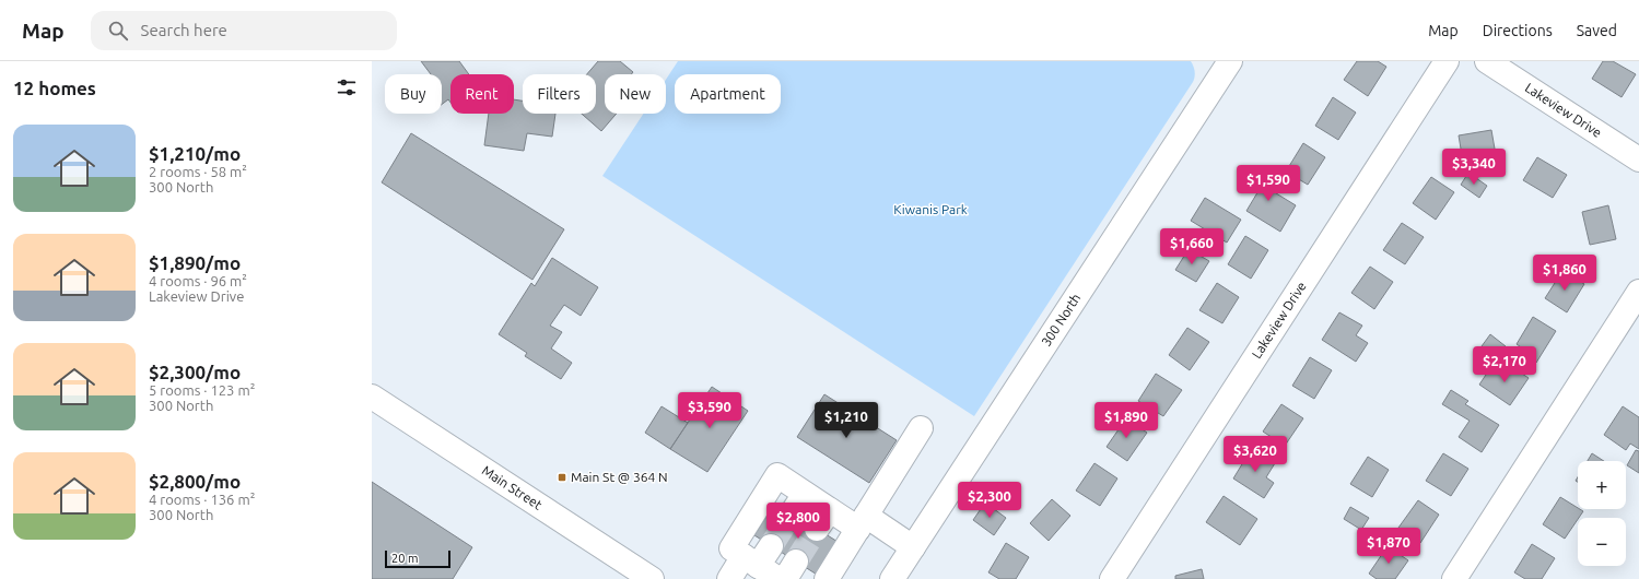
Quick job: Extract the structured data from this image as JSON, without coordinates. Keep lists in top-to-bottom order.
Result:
{
  "streets": {
    "street": ["Lakeview Drive", "300 North", "Main Street"]
  },
  "parks": ["Kiwanis Park"],
  "places": {
    "transit": ["Main St @ 364 N"]
  },
  "scale_bar": "20 m",
  "page": {
    "header": "Map",
    "search": "Search here",
    "nav": ["Map", "Directions", "Saved"],
    "heading": "12 homes",
    "chip": [
      "Buy",
      "Rent",
      "Filters",
      "New",
      "Apartment"
    ],
    "list": [
      {
        "name": "$1,210/mo",
        "note": "2 rooms · 58 m² · 300 North"
      },
      {
        "name": "$1,890/mo",
        "note": "4 rooms · 96 m² · Lakeview Drive"
      },
      {
        "name": "$2,300/mo",
        "note": "5 rooms · 123 m² · 300 North"
      },
      {
        "name": "$2,800/mo",
        "note": "4 rooms · 136 m² · 300 North"
      }
    ],
    "price": [
      "$3,340",
      "$1,590",
      "$1,660",
      "$1,860",
      "$2,170",
      "$3,590",
      "$1,210",
      "$1,890",
      "$3,620",
      "$2,300",
      "$2,800",
      "$1,870"
    ],
    "map_buttons": ["+", "−"],
    "scale": "20 m"
  }
}
